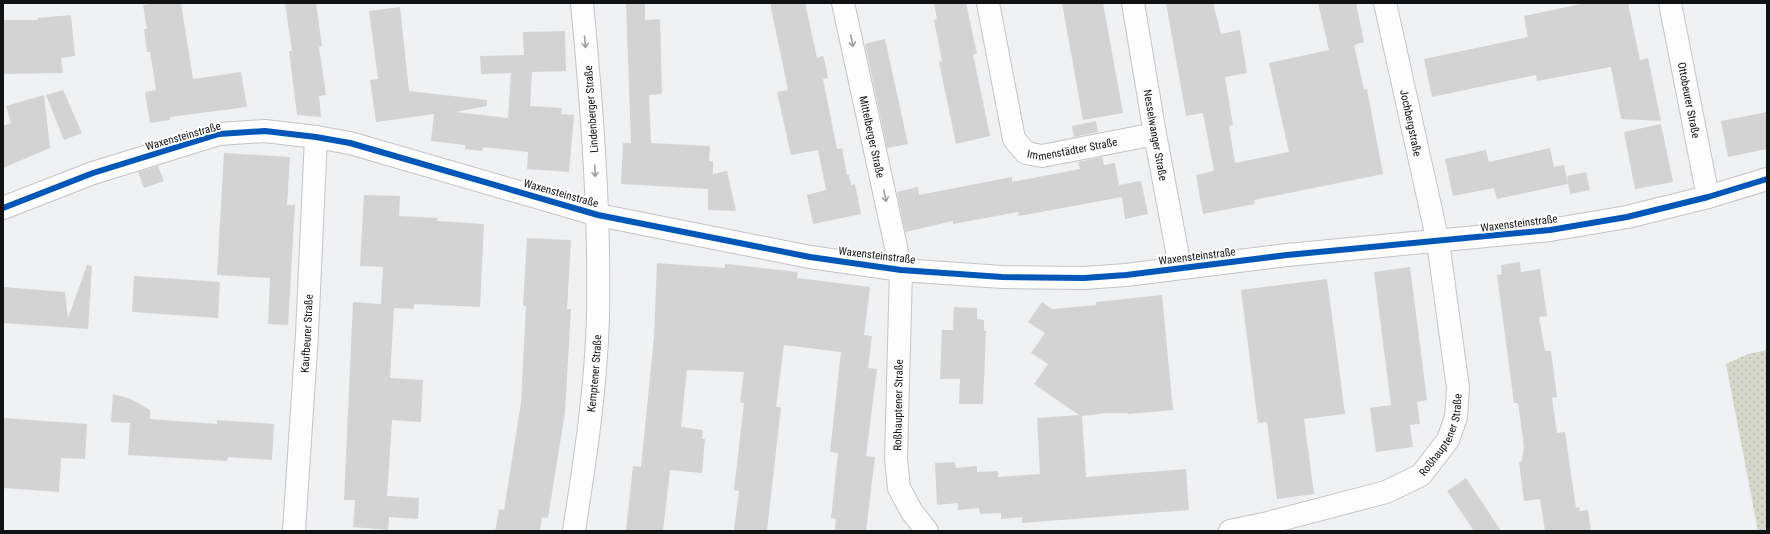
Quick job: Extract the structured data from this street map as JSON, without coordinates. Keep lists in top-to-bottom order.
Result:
{
  "streets": {
    "street": [
      "Ottobeurer Straße",
      "Lindenberger Straße",
      "Jochbergstraße",
      "Nesselwanger Straße",
      "Waxensteinstraße",
      "Mittelberger Straße",
      "Immenstädter Straße",
      "Kaufbeurer Straße",
      "Kemptener Straße",
      "Roßhauptener Straße"
    ]
  },
  "crossings": [
    ["Ottobeurer Straße", "Waxensteinstraße"],
    ["Lindenberger Straße", "Waxensteinstraße"],
    ["Lindenberger Straße", "Kemptener Straße"],
    ["Jochbergstraße", "Waxensteinstraße"],
    ["Jochbergstraße", "Roßhauptener Straße"],
    ["Nesselwanger Straße", "Waxensteinstraße"],
    ["Nesselwanger Straße", "Immenstädter Straße"],
    ["Waxensteinstraße", "Mittelberger Straße"],
    ["Waxensteinstraße", "Kaufbeurer Straße"],
    ["Waxensteinstraße", "Kemptener Straße"],
    ["Waxensteinstraße", "Roßhauptener Straße"],
    ["Mittelberger Straße", "Roßhauptener Straße"]
  ],
  "one_way": ["Lindenberger Straße", "Mittelberger Straße"]
}
